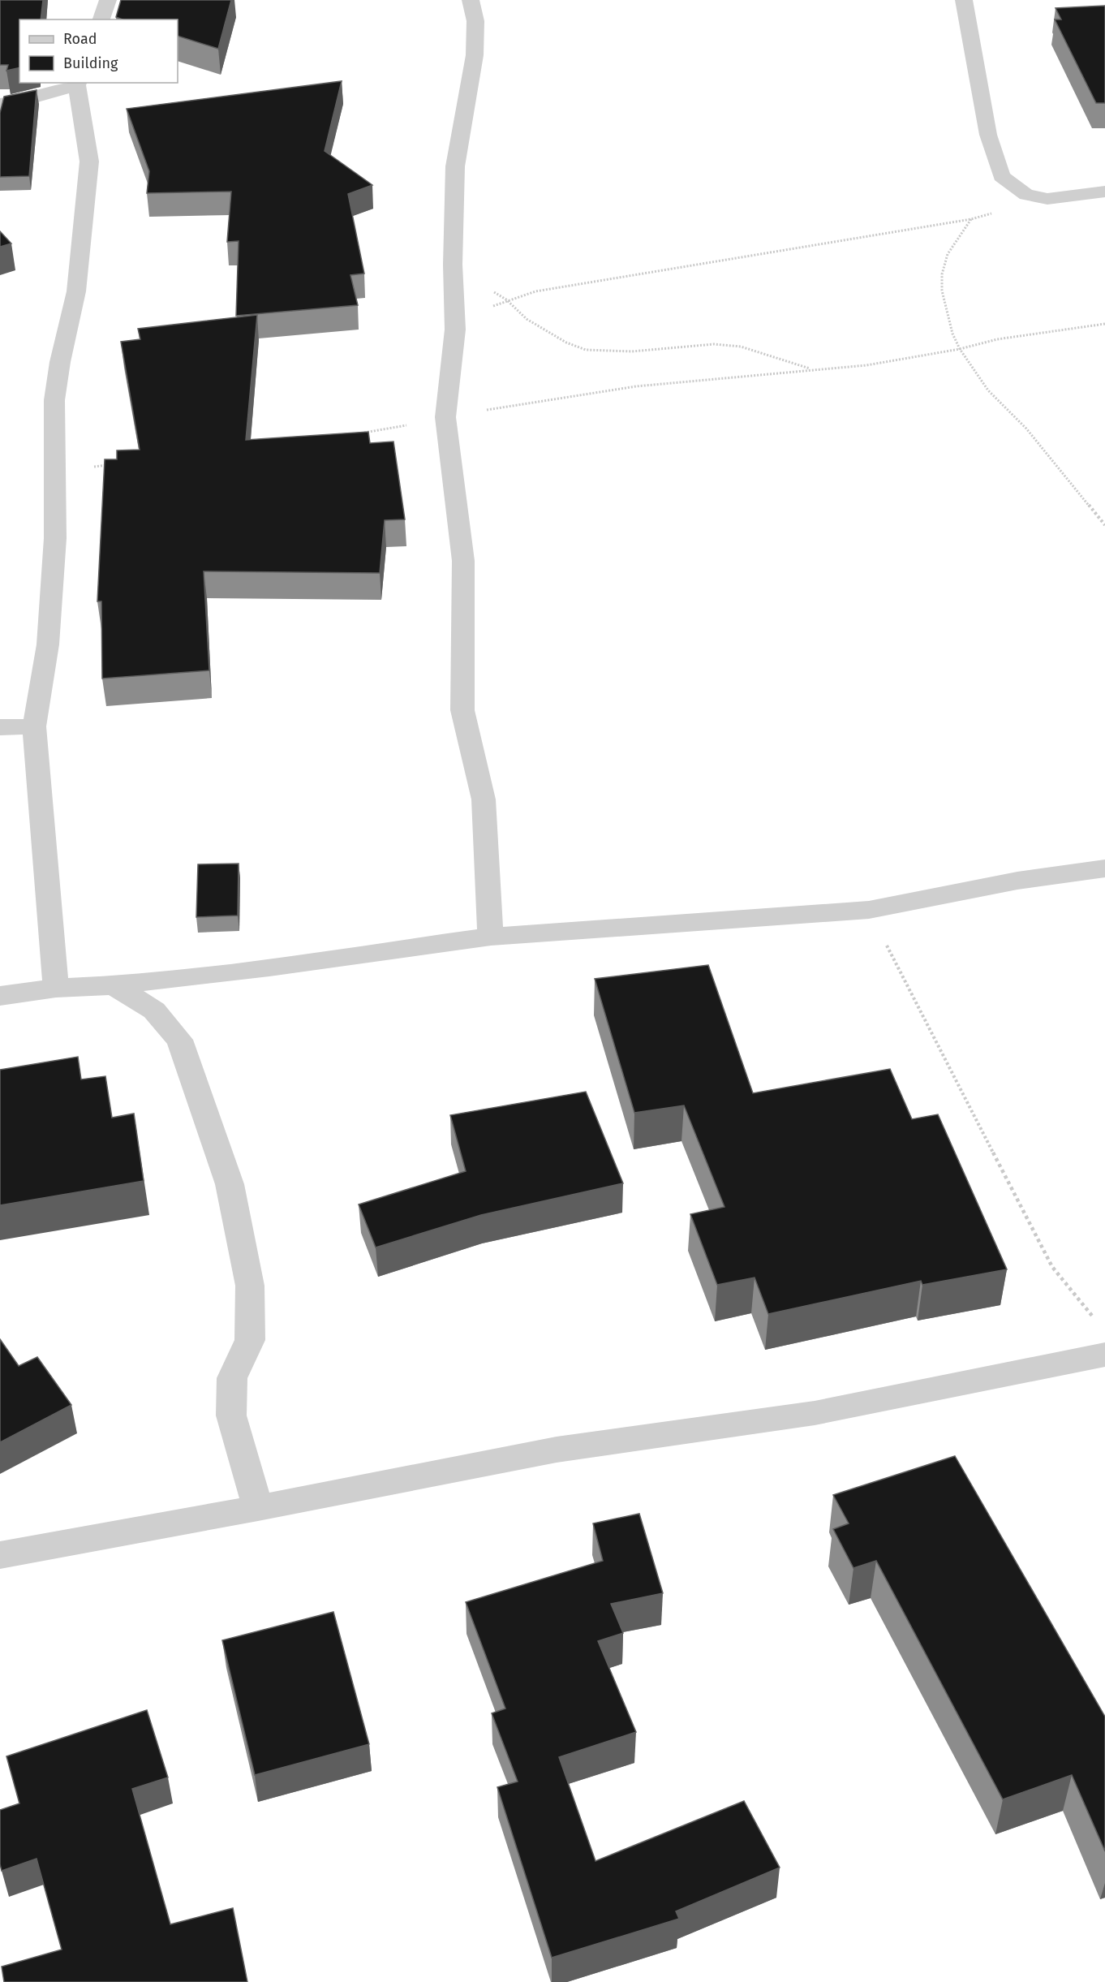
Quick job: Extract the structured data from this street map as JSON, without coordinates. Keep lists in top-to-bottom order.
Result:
{
  "legend": ["Road", "Building"]
}
